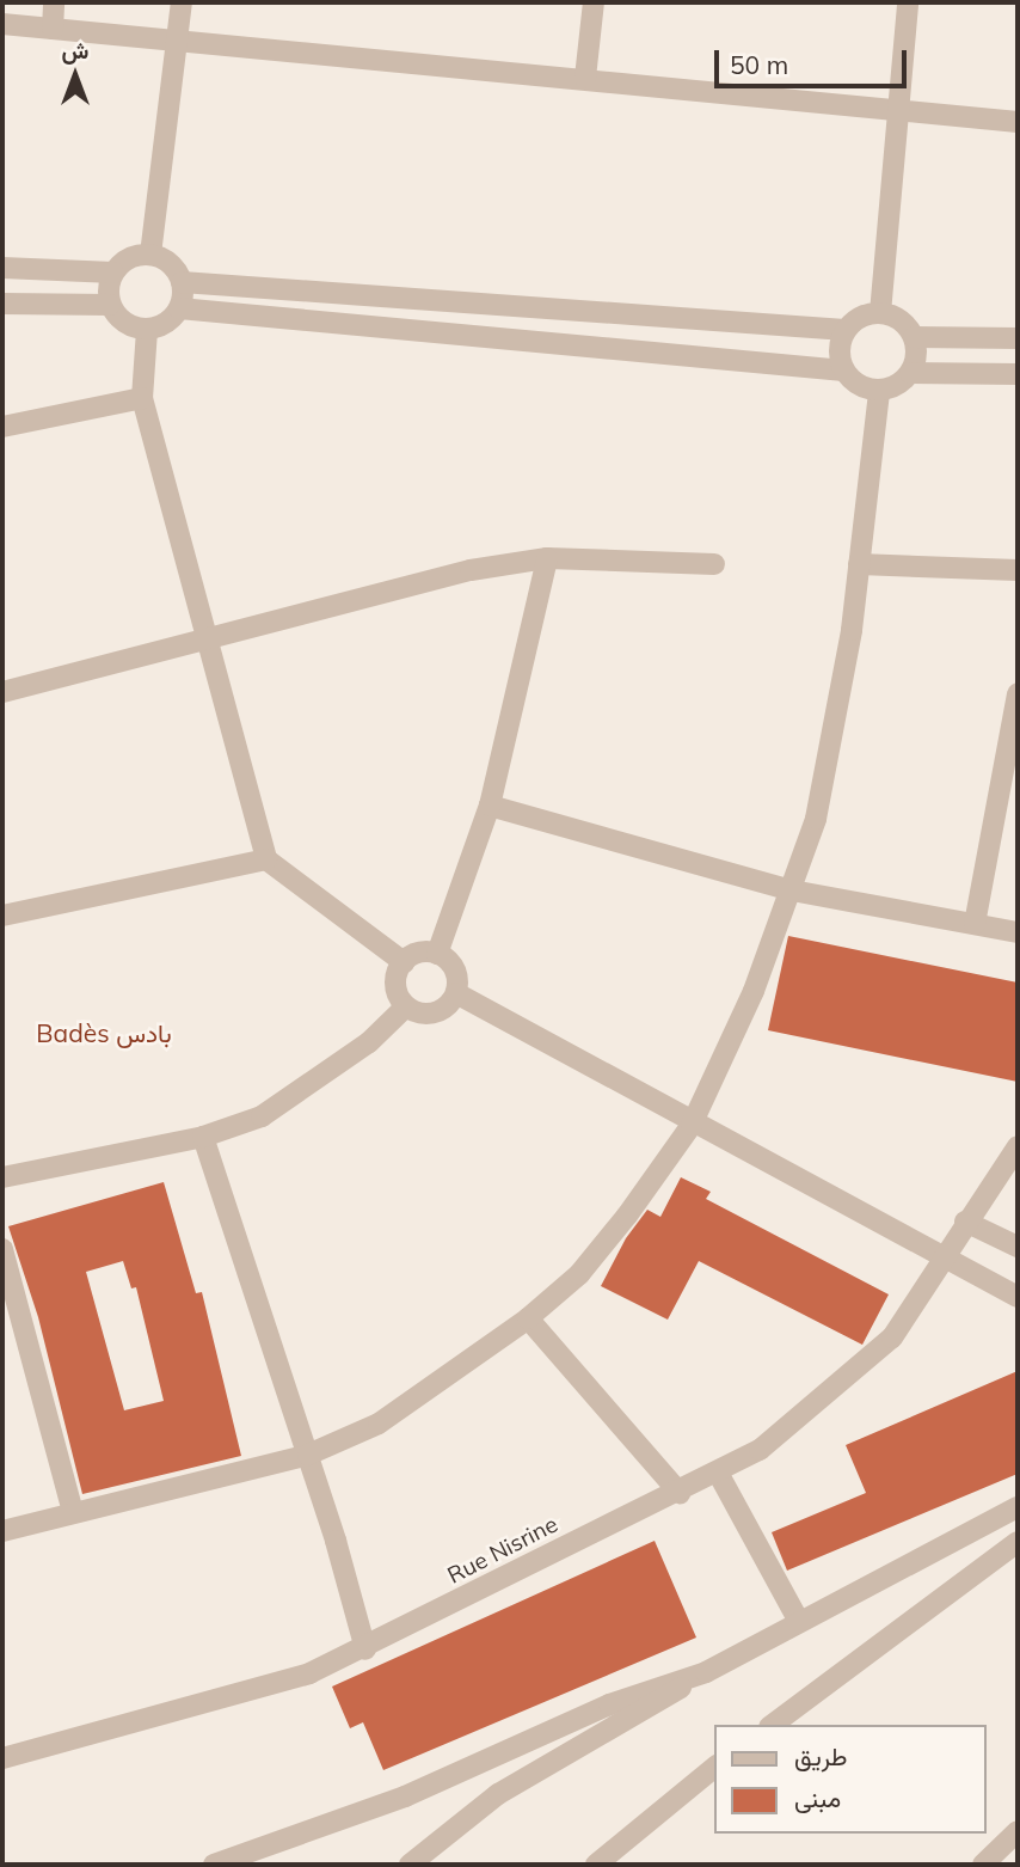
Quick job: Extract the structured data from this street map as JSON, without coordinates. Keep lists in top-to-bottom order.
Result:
{
  "streets": {
    "street": ["Rue Nisrine"]
  },
  "districts": ["Badès بادس"],
  "legend": ["طريق", "مبنى"],
  "scale_bar": "50 m",
  "north": "top"
}
